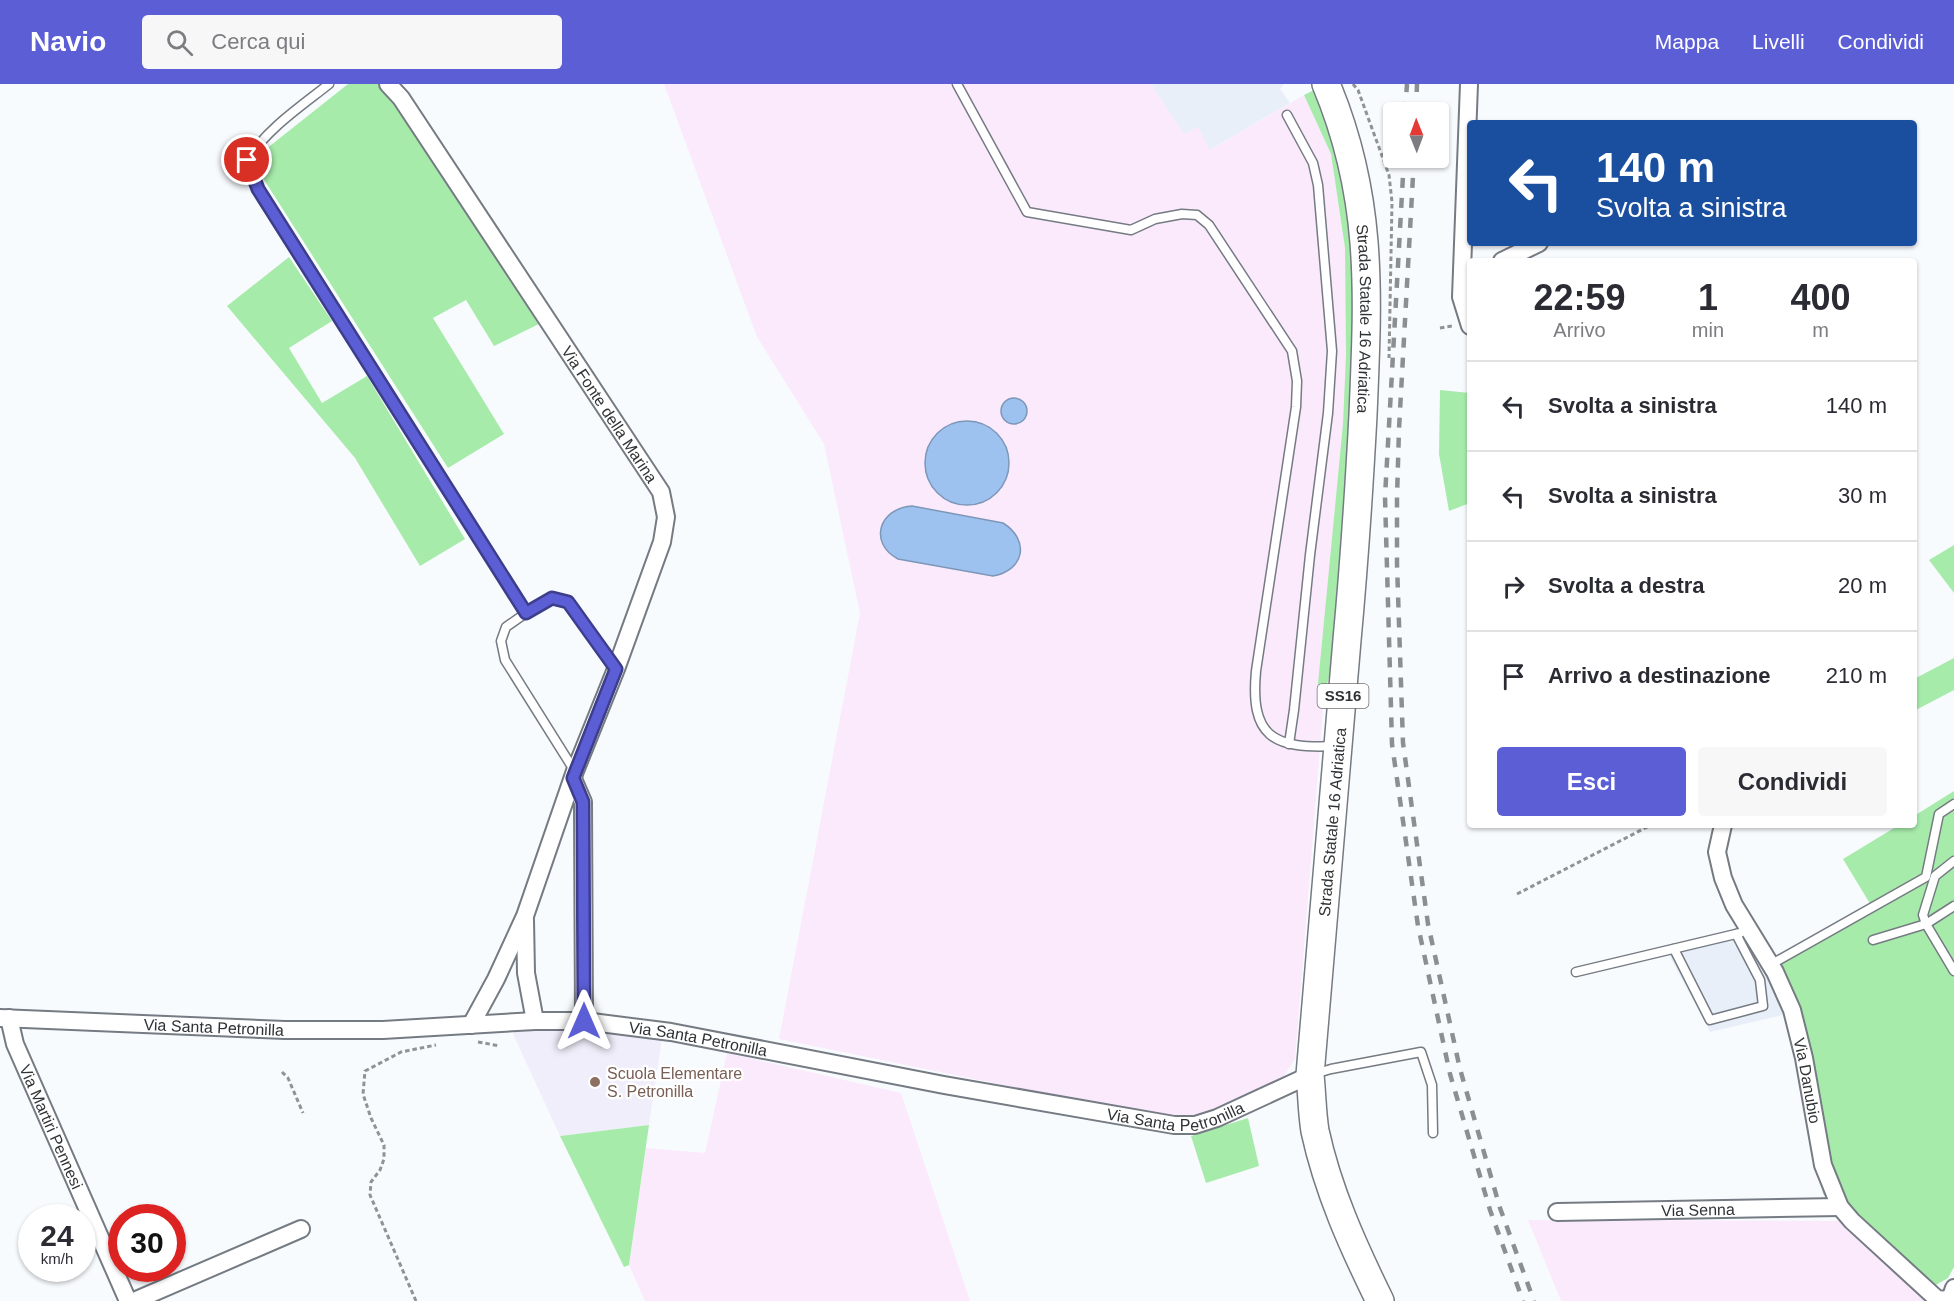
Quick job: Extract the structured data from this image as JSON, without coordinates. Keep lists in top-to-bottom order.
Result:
{
  "streets": {
    "main road": ["Strada Statale 16 Adriatica", "SS16"],
    "street": [
      "Via Fonte della Marina",
      "Via Santa Petronilla",
      "Via Danubio",
      "Via Martiri Pennesi",
      "Via Senna"
    ]
  },
  "crossings": [
    ["Strada Statale 16 Adriatica", "Via Santa Petronilla"],
    ["Via Fonte della Marina", "Via Santa Petronilla"],
    ["Via Santa Petronilla", "Via Martiri Pennesi"],
    ["Via Danubio", "Via Senna"]
  ],
  "places": ["Scuola Elementare S. Petronilla"],
  "north": "top",
  "page": {
    "header": "Navio",
    "search": "Cerca qui",
    "nav": ["Mappa", "Livelli", "Condividi"],
    "turn": ["140 m", "Svolta a sinistra"],
    "eta": [
      "22:59",
      "Arrivo",
      "1",
      "min",
      "400",
      "m"
    ],
    "list": [
      {
        "name": "Svolta a sinistra",
        "value": "140 m"
      },
      {
        "name": "Svolta a sinistra",
        "value": "30 m"
      },
      {
        "name": "Svolta a destra",
        "value": "20 m"
      },
      {
        "name": "Arrivo a destinazione",
        "value": "210 m"
      }
    ],
    "buttons": ["Esci", "Condividi"],
    "speed": "24 km/h",
    "limit": "30"
  }
}
